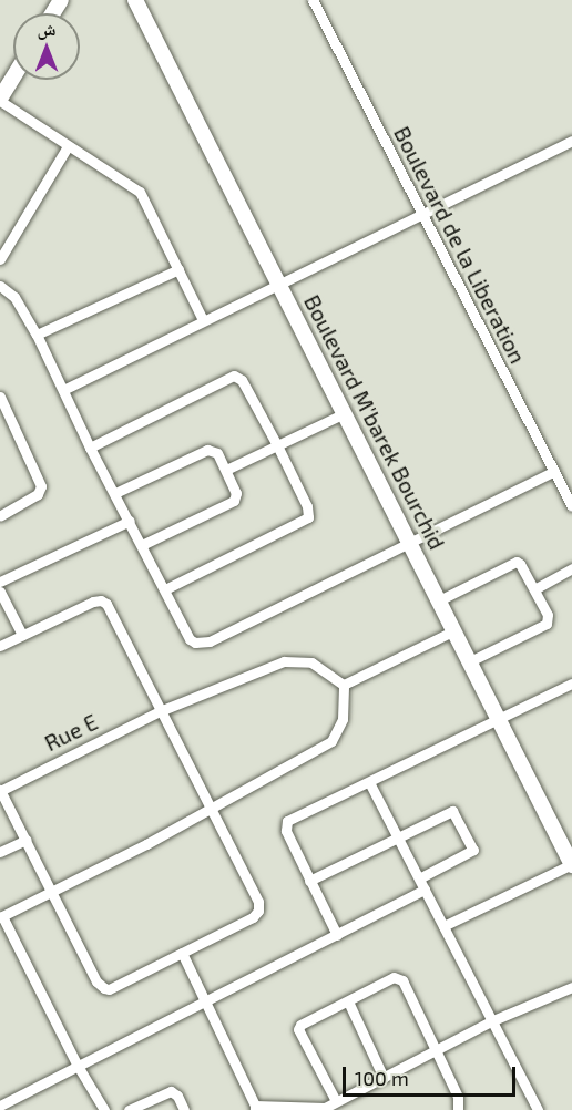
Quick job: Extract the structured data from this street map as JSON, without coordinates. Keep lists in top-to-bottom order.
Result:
{
  "streets": {
    "street": ["Boulevard de la Liberation", "Boulevard M'barek Bourchid", "Rue E"]
  },
  "scale_bar": "100 m",
  "north": "top"
}
